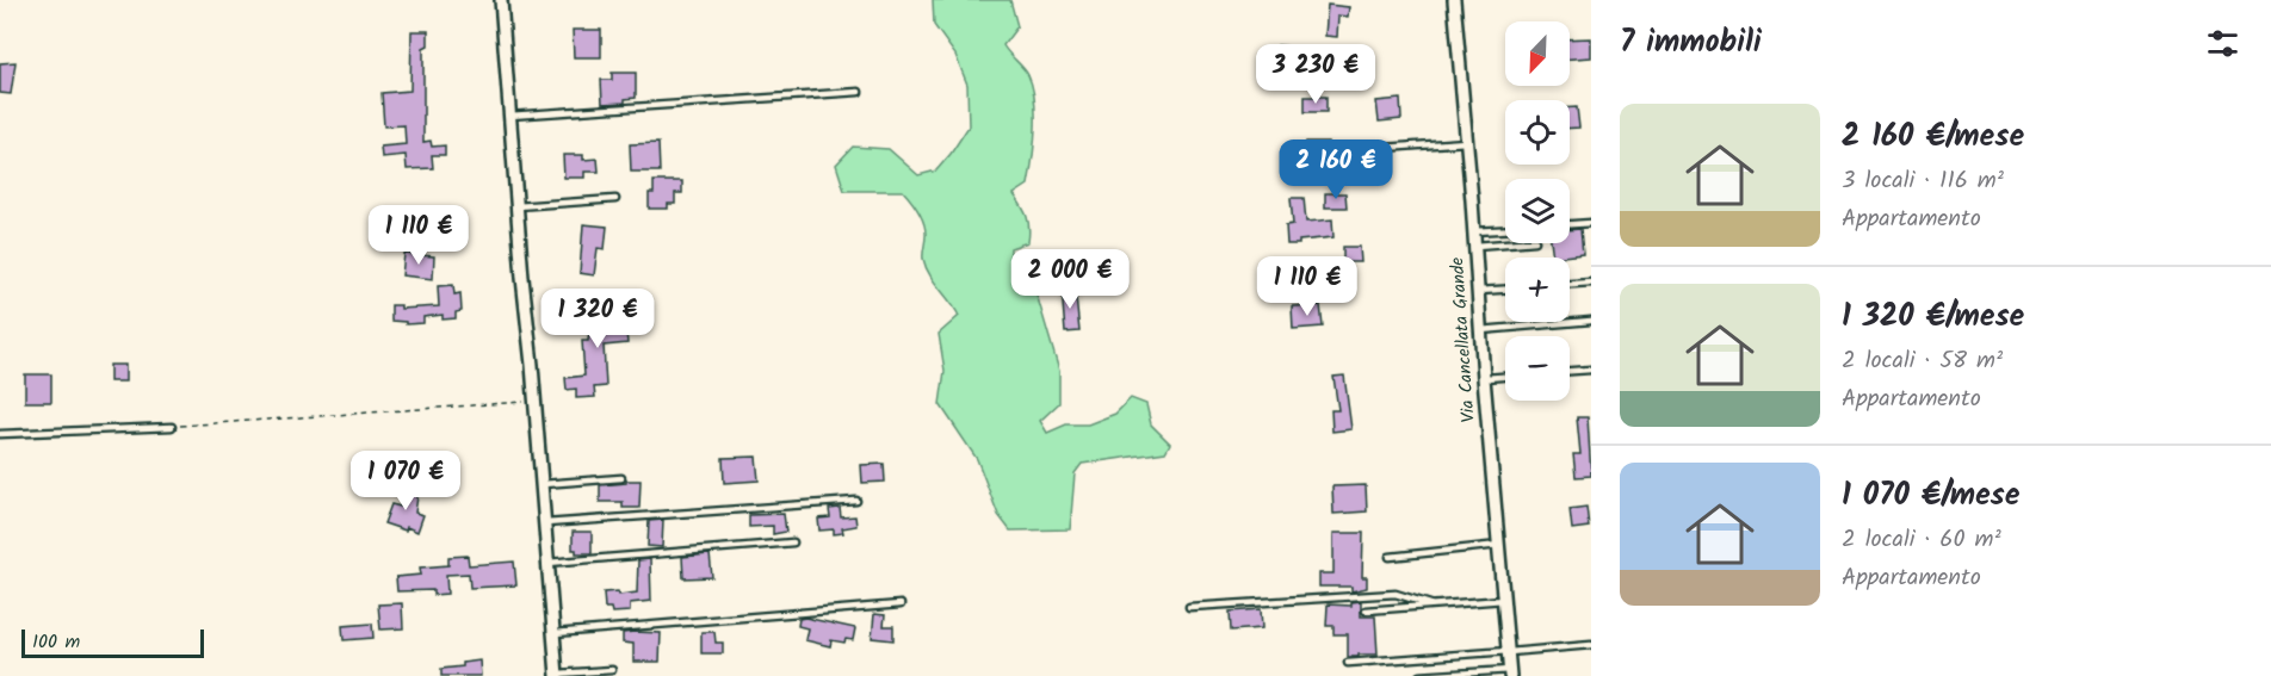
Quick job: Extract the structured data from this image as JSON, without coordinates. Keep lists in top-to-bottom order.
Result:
{
  "streets": {
    "street": ["Via Cancellata Grande"]
  },
  "scale_bar": "100 m",
  "north": "bottom left",
  "page": {
    "heading": "7 immobili",
    "map_buttons": ["+", "−"],
    "price": [
      "3 230 €",
      "2 160 €",
      "1 110 €",
      "2 000 €",
      "1 110 €",
      "1 320 €",
      "1 070 €"
    ],
    "list": [
      {
        "name": "2 160 €/mese",
        "note": "3 locali · 116 m² · Appartamento"
      },
      {
        "name": "1 320 €/mese",
        "note": "2 locali · 58 m² · Appartamento"
      },
      {
        "name": "1 070 €/mese",
        "note": "2 locali · 60 m² · Appartamento"
      }
    ],
    "scale": "100 m"
  }
}
